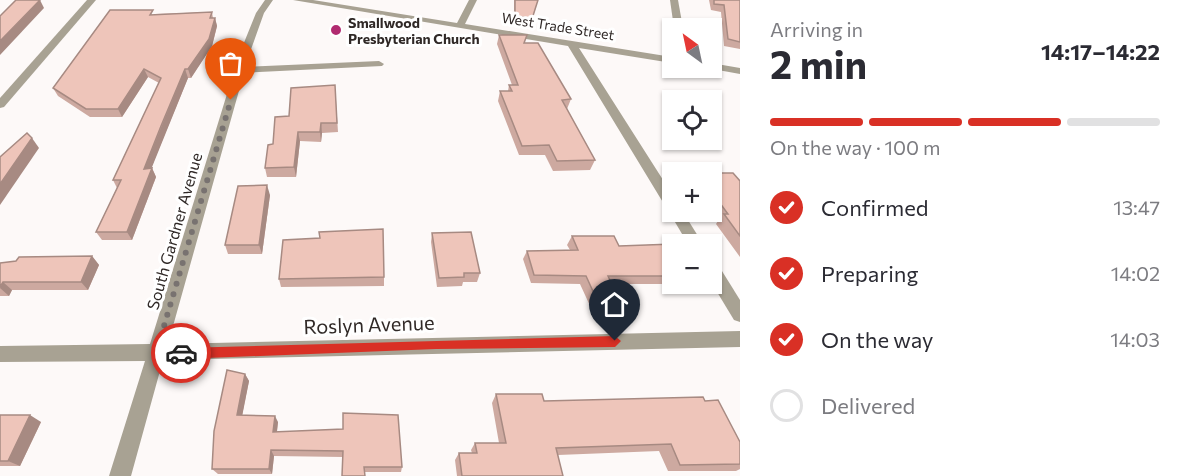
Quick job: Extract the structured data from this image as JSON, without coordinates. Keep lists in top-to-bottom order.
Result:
{
  "streets": {
    "street": ["West Trade Street", "South Gardner Avenue", "Roslyn Avenue"]
  },
  "crossings": [
    ["South Gardner Avenue", "Roslyn Avenue"]
  ],
  "places": ["Smallwood Presbyterian Church"],
  "north": "top left",
  "page": {
    "heading": ["2 min", "Arriving in", "14:17–14:22"],
    "map_buttons": ["+", "−"],
    "bar": "On the way · 100 m",
    "list": [
      ["Confirmed", "13:47"],
      ["Preparing", "14:02"],
      ["On the way", "14:03"],
      "Delivered"
    ]
  }
}
